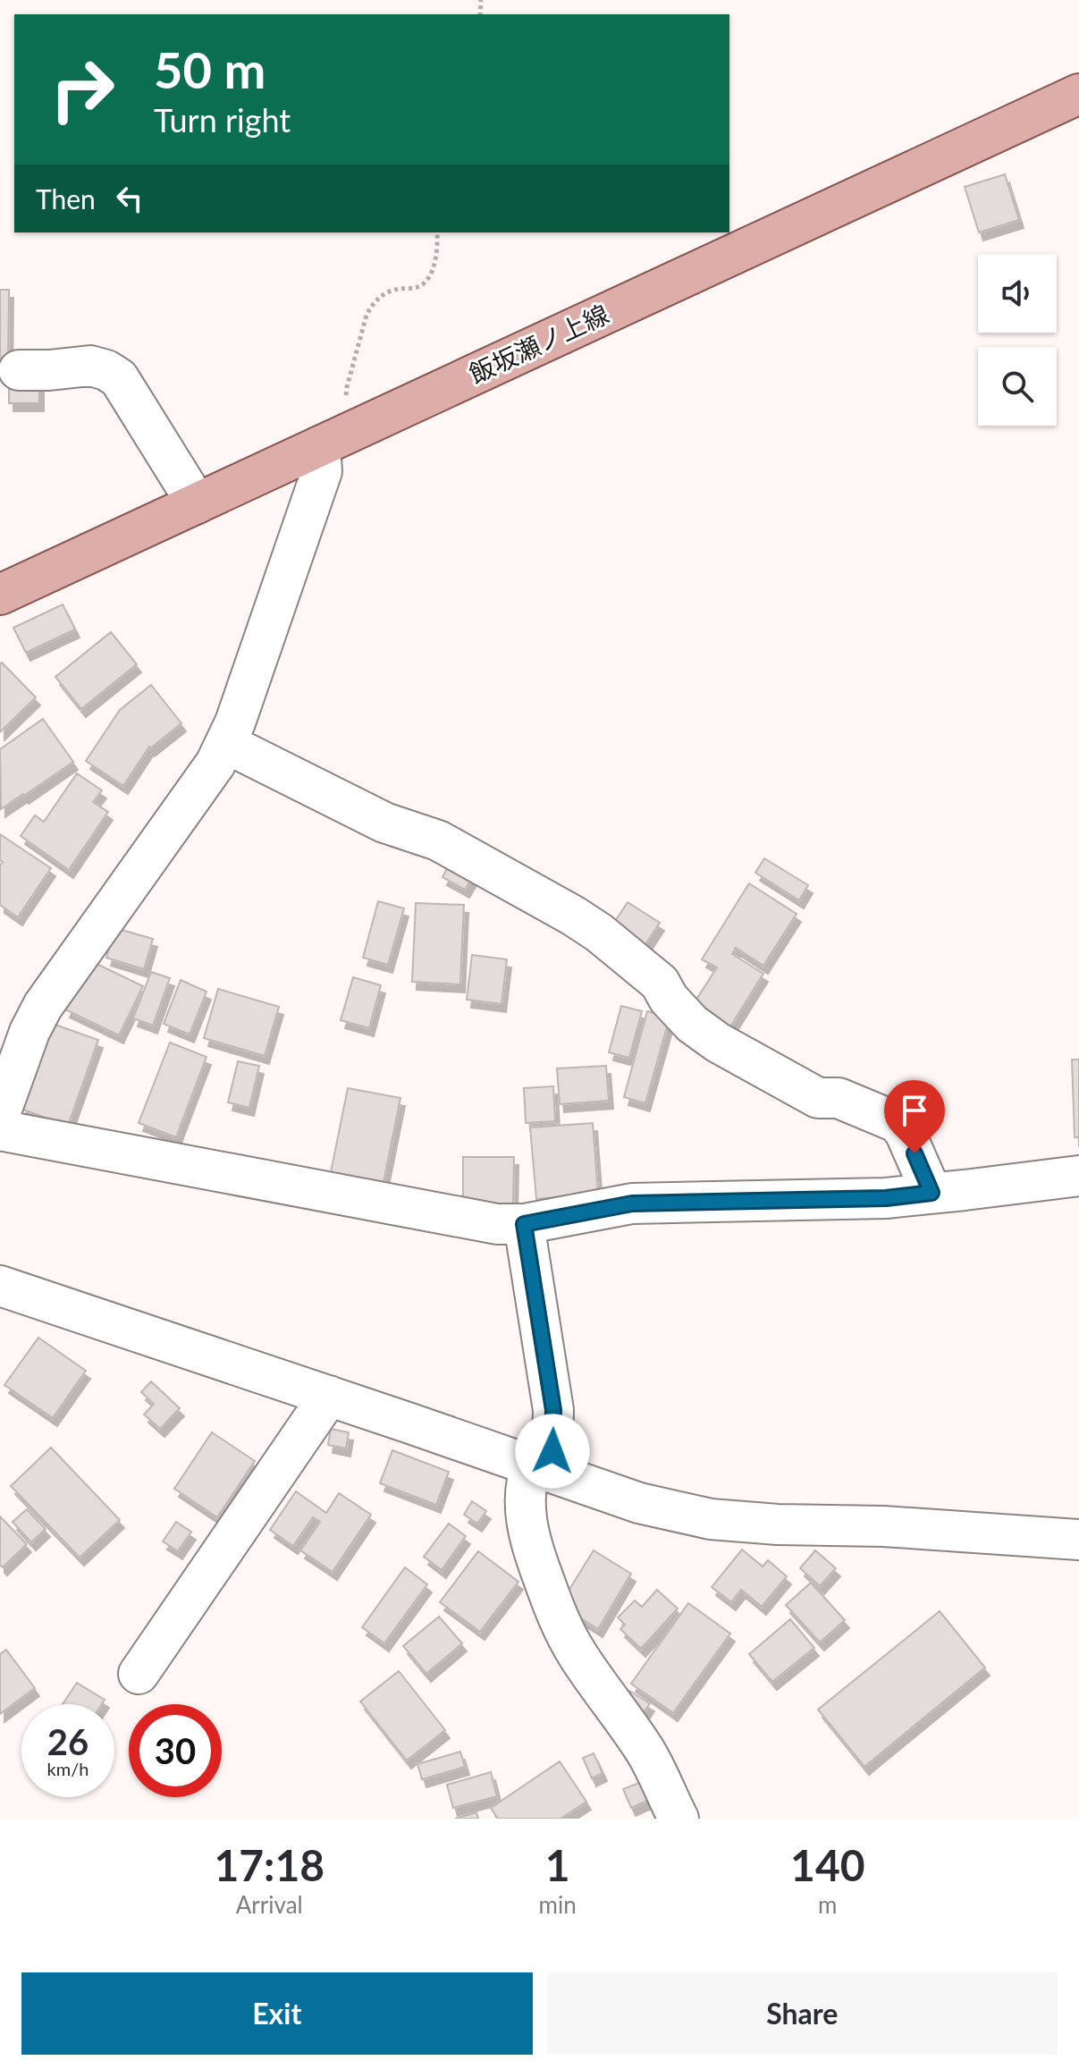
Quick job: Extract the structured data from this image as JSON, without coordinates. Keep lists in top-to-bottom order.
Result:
{
  "streets": {
    "main road": ["飯坂瀬ノ上線"]
  },
  "page": {
    "turn": ["50 m", "Turn right"],
    "then": "Then",
    "speed": "26 km/h",
    "limit": "30",
    "eta": [
      "17:18",
      "Arrival",
      "1",
      "min",
      "140",
      "m"
    ],
    "buttons": ["Exit", "Share"]
  }
}
